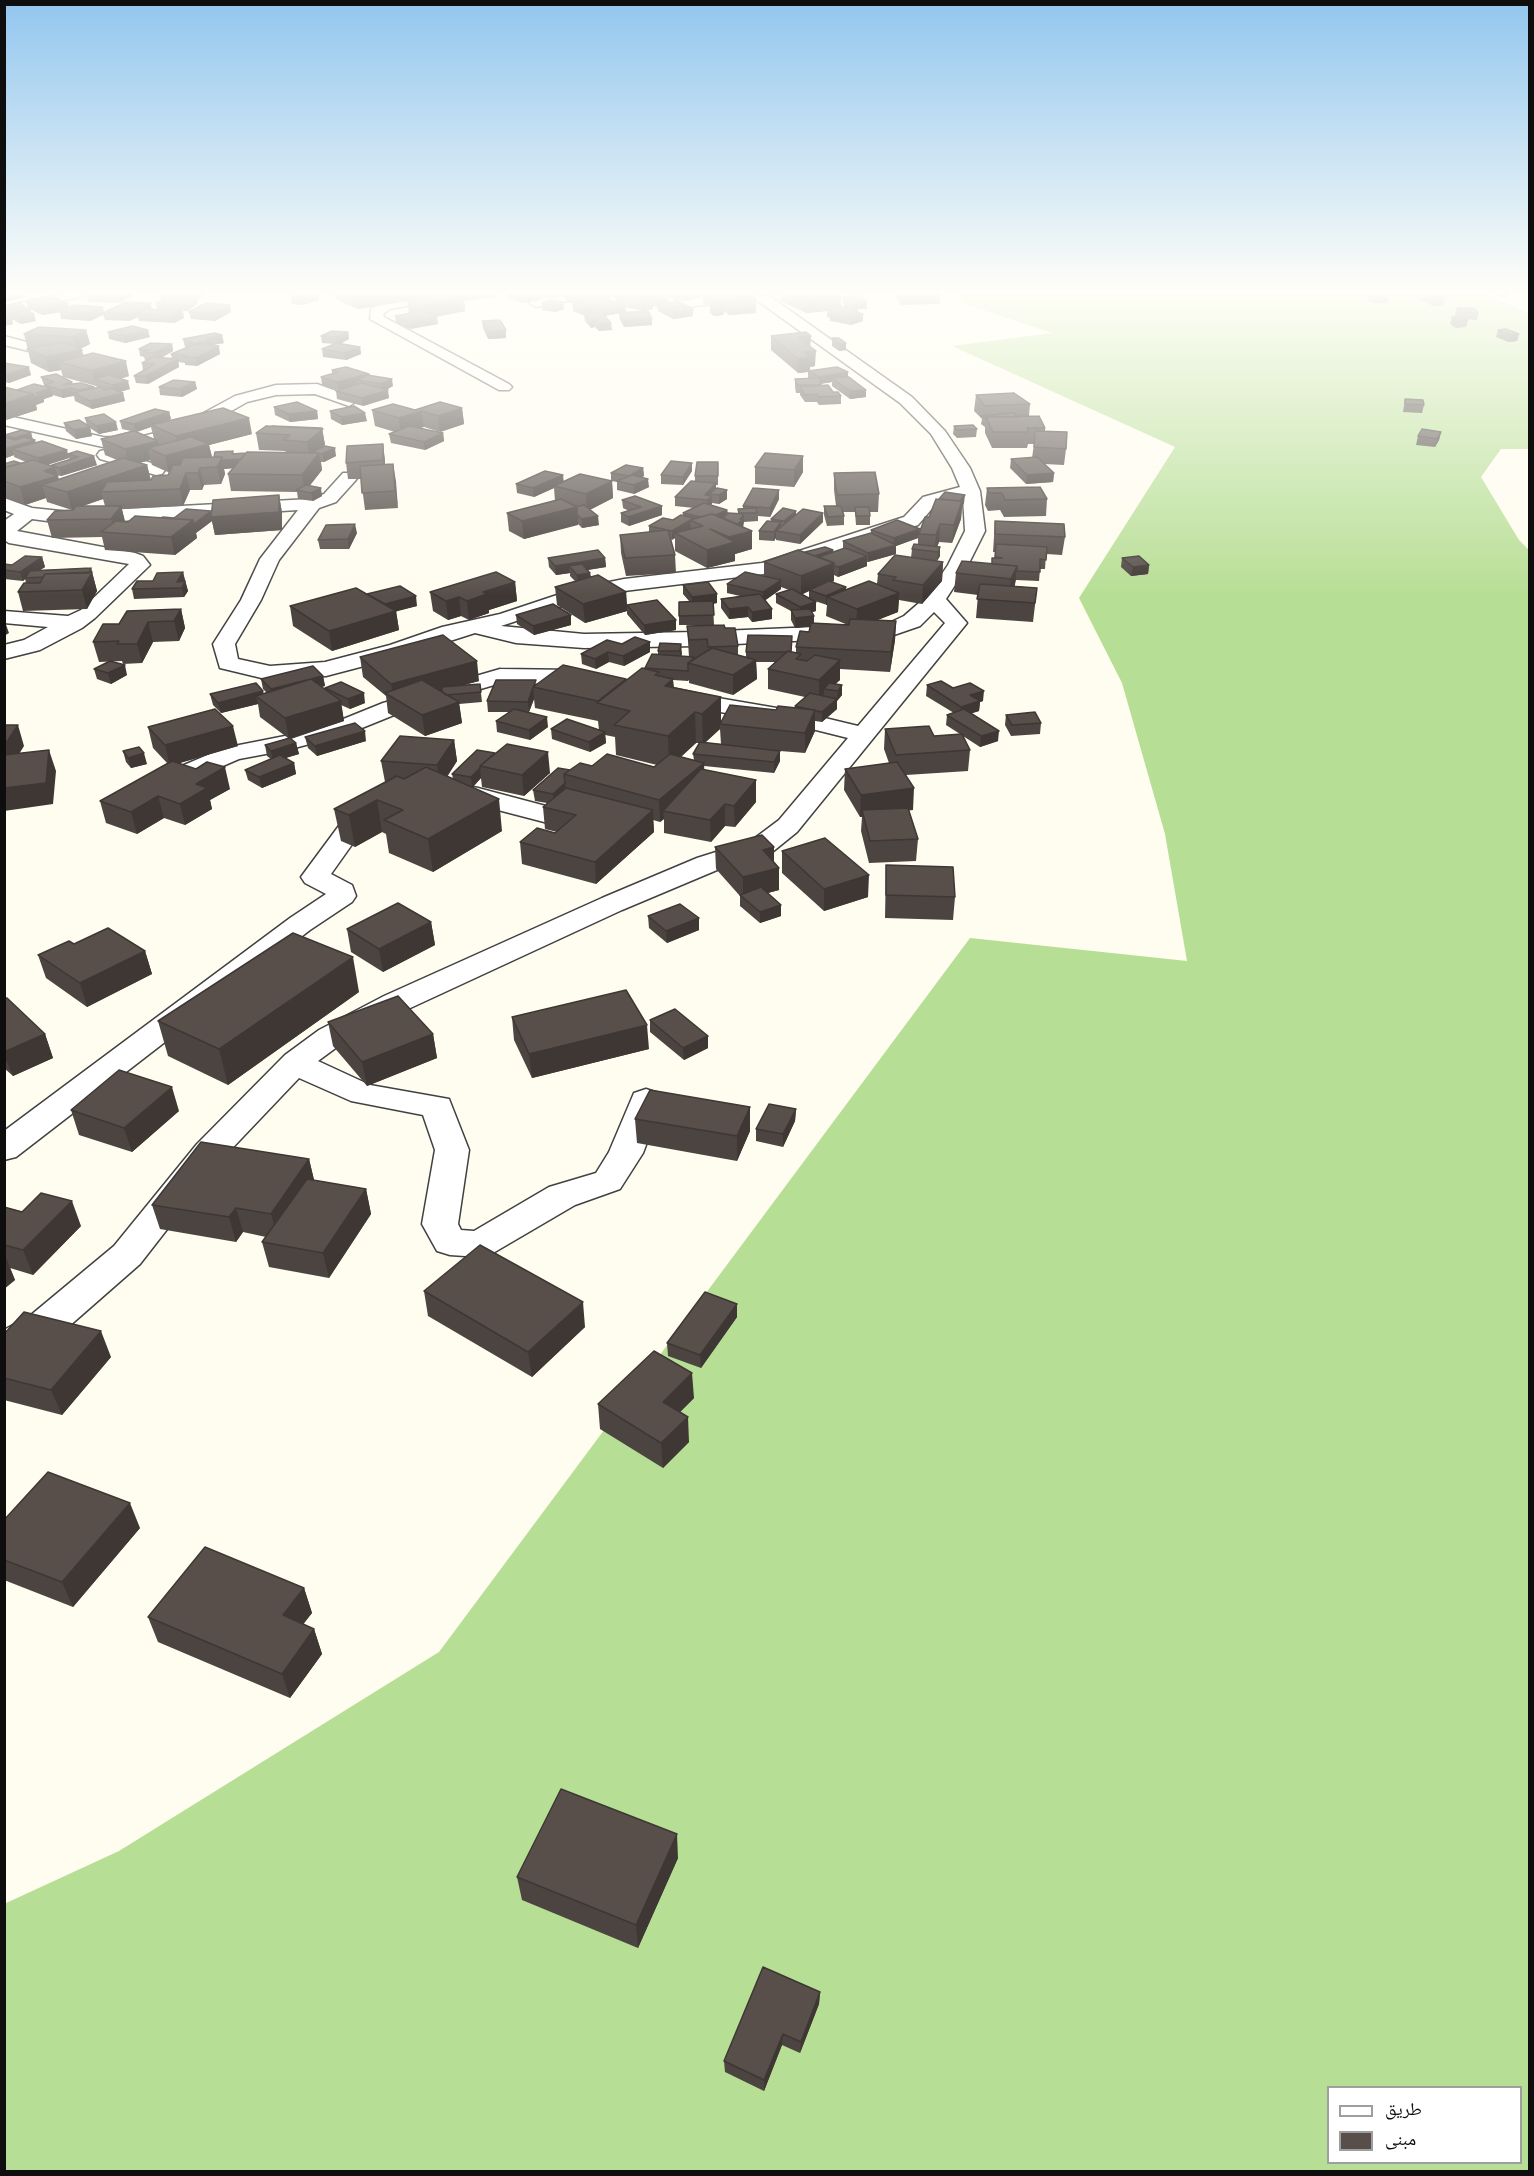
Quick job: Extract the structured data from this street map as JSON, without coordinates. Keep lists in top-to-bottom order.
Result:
{
  "legend": ["طريق", "مبنى"]
}
